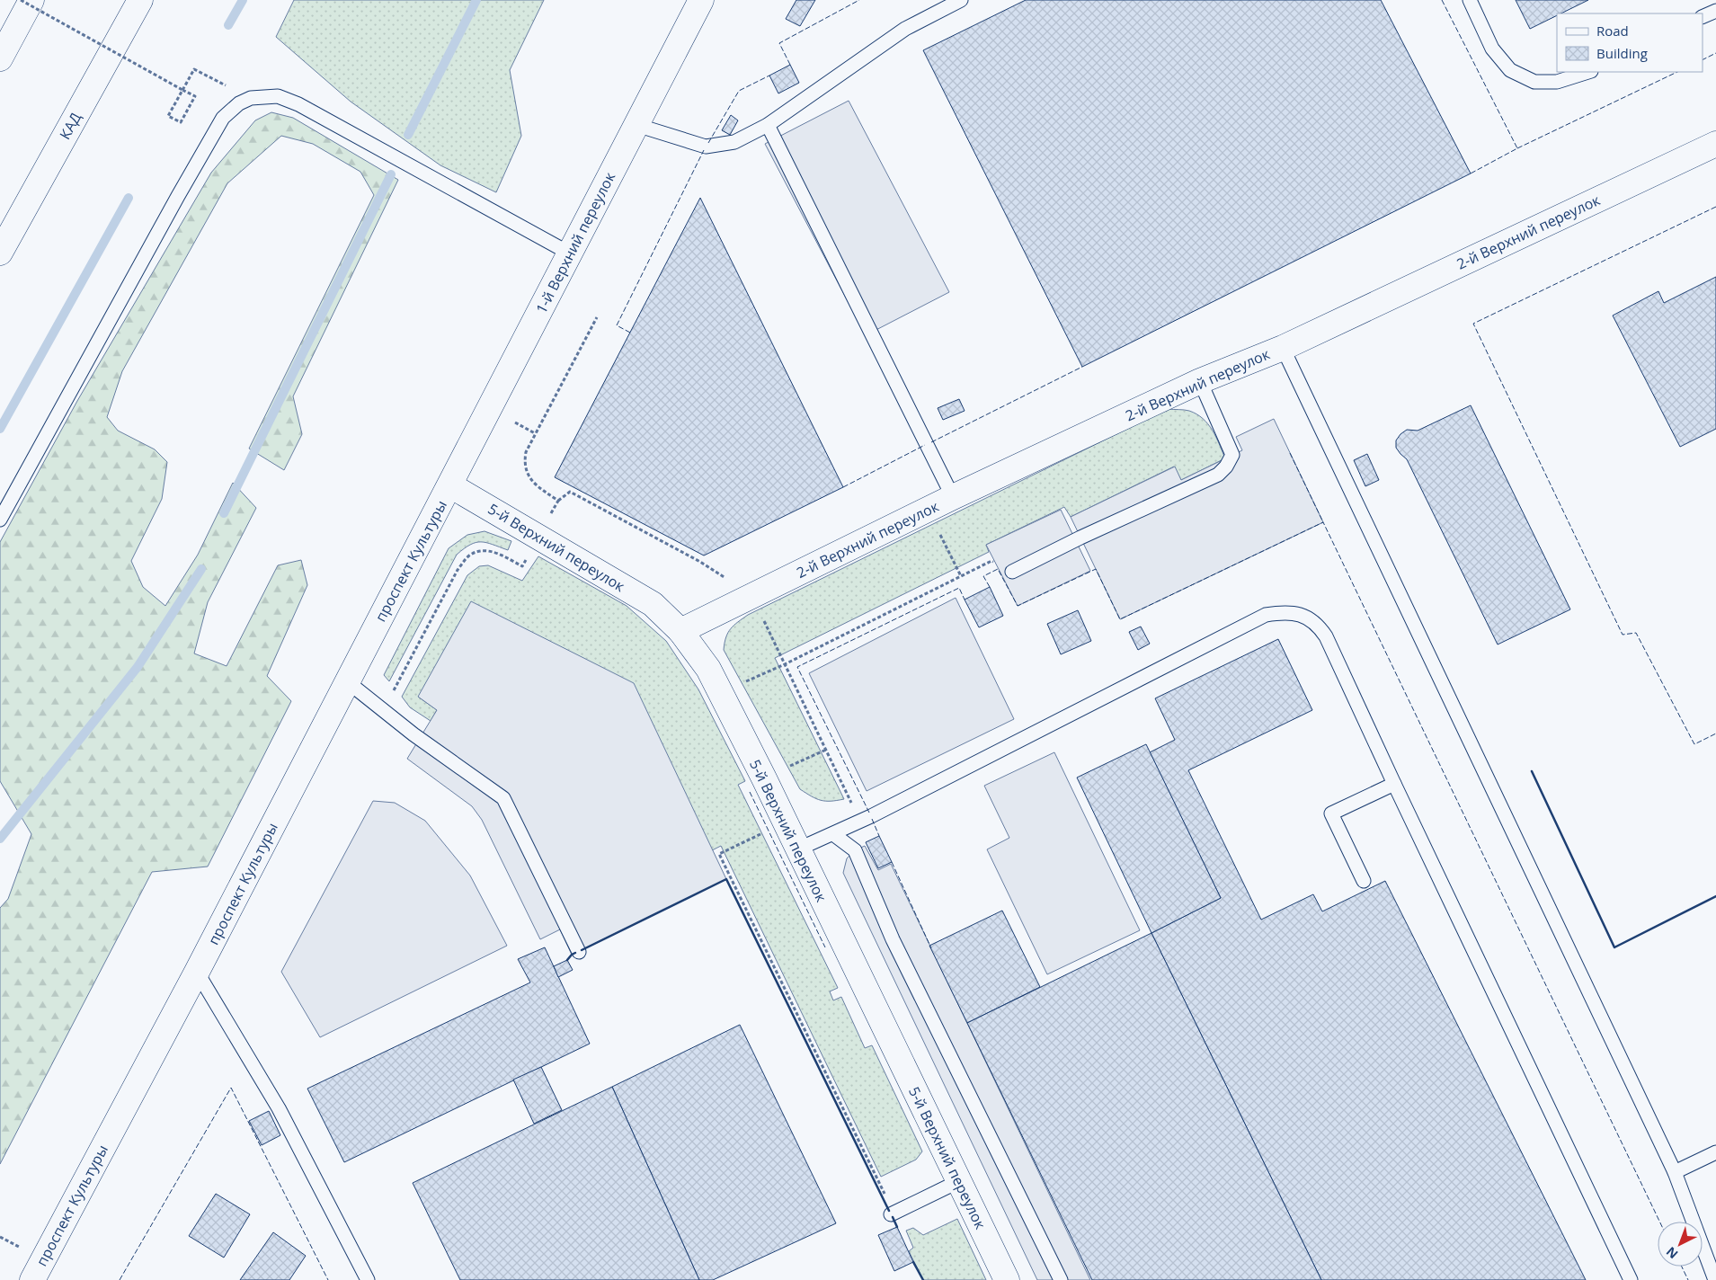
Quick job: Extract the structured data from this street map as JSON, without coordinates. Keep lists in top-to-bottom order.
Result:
{
  "streets": {
    "main road": [
      "КАД",
      "2-й Верхний переулок",
      "1-й Верхний переулок",
      "5-й Верхний переулок",
      "проспект Культуры"
    ]
  },
  "crossings": [
    ["2-й Верхний переулок", "5-й Верхний переулок"],
    ["1-й Верхний переулок", "5-й Верхний переулок"],
    ["1-й Верхний переулок", "проспект Культуры"],
    ["5-й Верхний переулок", "проспект Культуры"]
  ],
  "legend": ["Road", "Building"],
  "north": "bottom left"
}
